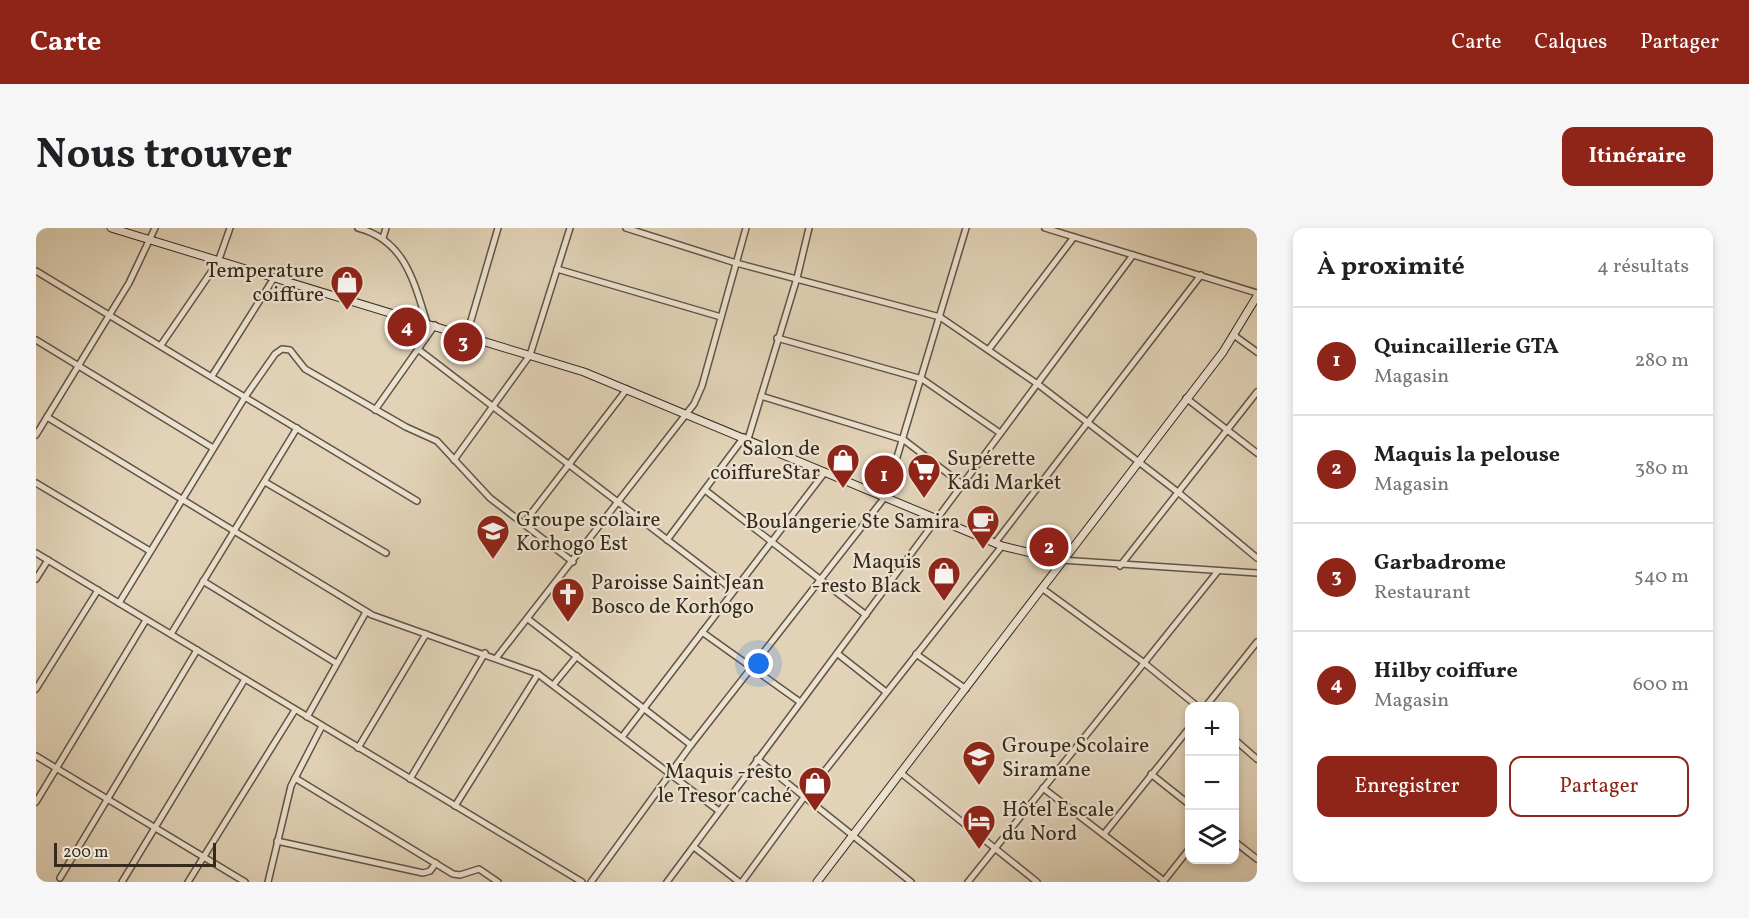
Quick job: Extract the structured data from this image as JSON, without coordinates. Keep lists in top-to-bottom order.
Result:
{
  "places": {
    "shop": [
      "Temperature coiffure",
      "Salon de coiffureStar",
      "Maquis -resto Black",
      "Maquis -resto le Tresor caché"
    ],
    "supermarket": ["Supérette Kadi Market"],
    "cafe": ["Boulangerie Ste Samira"],
    "school or university": ["Groupe scolaire Korhogo Est", "Groupe Scolaire Siramane"],
    "church": ["Paroisse Saint Jean Bosco de Korhogo"],
    "hotel": ["Hôtel Escale du Nord"]
  },
  "scale_bar": "200 m",
  "page": {
    "header": "Carte",
    "nav": ["Carte", "Calques", "Partager"],
    "title": "Nous trouver",
    "buttons": [
      "Itinéraire",
      ["Enregistrer", "Partager"]
    ],
    "heading": ["À proximité", "4 résultats"],
    "pins": [
      "4",
      "3",
      "1",
      "2"
    ],
    "list": [
      {
        "mark": "1",
        "name": "Quincaillerie GTA",
        "note": "Magasin",
        "value": "280 m"
      },
      {
        "mark": "2",
        "name": "Maquis la pelouse",
        "note": "Magasin",
        "value": "380 m"
      },
      {
        "mark": "3",
        "name": "Garbadrome",
        "note": "Restaurant",
        "value": "540 m"
      },
      {
        "mark": "4",
        "name": "Hilby coiffure",
        "note": "Magasin",
        "value": "600 m"
      }
    ],
    "map_buttons": ["+", "−"],
    "scale": "200 m"
  }
}
